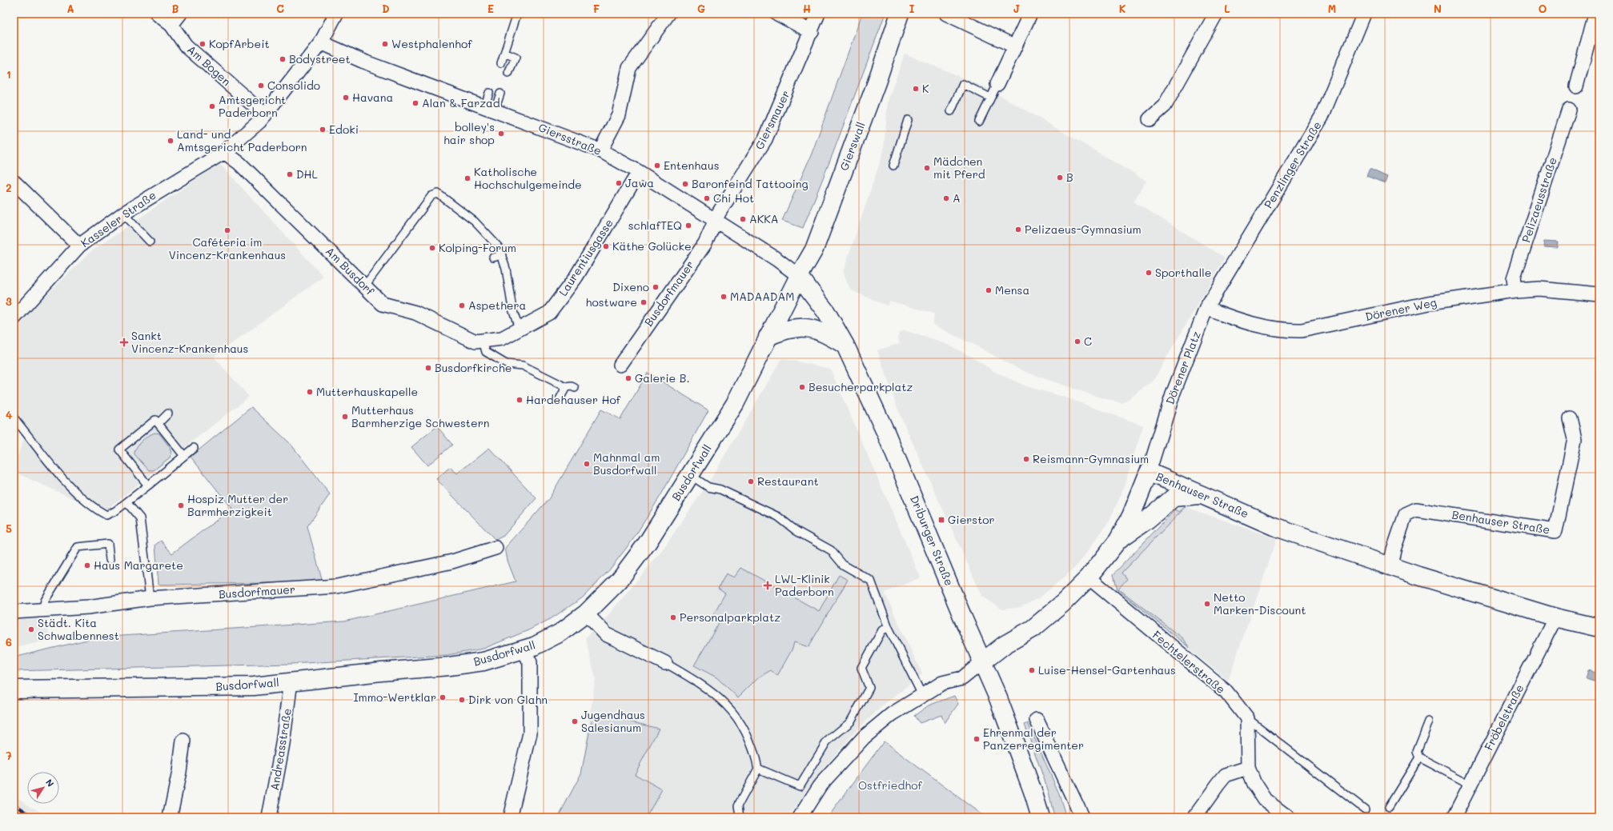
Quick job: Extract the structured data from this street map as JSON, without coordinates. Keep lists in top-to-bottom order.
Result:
{
  "streets": {
    "main road": [
      "Gierswall",
      "Busdorfwall",
      "Benhauser Straße",
      "Driburger Straße"
    ],
    "street": [
      "Am Bogen",
      "Giersmauer",
      "Giersstraße",
      "Penzlinger Straße",
      "Pelizaeusstraße",
      "Kasseler Straße",
      "Laurentiusgasse",
      "Am Busdorf",
      "Busdorfmauer",
      "Dörener Weg",
      "Dörener Platz",
      "Fechtelerstraße",
      "Fröbelstraße",
      "Andreasstraße"
    ]
  },
  "crossings": [
    ["Am Bogen", "Kasseler Straße"],
    ["Giersmauer", "Giersstraße"],
    ["Giersmauer", "Busdorfmauer"],
    ["Giersstraße", "Gierswall"],
    ["Giersstraße", "Kasseler Straße"],
    ["Giersstraße", "Laurentiusgasse"],
    ["Giersstraße", "Busdorfmauer"],
    ["Giersstraße", "Busdorfwall"],
    ["Giersstraße", "Driburger Straße"],
    ["Gierswall", "Busdorfwall"],
    ["Gierswall", "Driburger Straße"],
    ["Penzlinger Straße", "Dörener Weg"],
    ["Penzlinger Straße", "Dörener Platz"],
    ["Pelizaeusstraße", "Dörener Weg"],
    ["Kasseler Straße", "Am Busdorf"],
    ["Laurentiusgasse", "Am Busdorf"],
    ["Dörener Weg", "Dörener Platz"],
    ["Dörener Platz", "Benhauser Straße"],
    ["Busdorfwall", "Driburger Straße"],
    ["Busdorfwall", "Andreasstraße"],
    ["Benhauser Straße", "Driburger Straße"],
    ["Benhauser Straße", "Fechtelerstraße"],
    ["Benhauser Straße", "Fröbelstraße"]
  ],
  "parks": ["Ostfriedhof"],
  "places": {
    "other": [
      "KopfArbeit",
      "Westphalenhof",
      "Bodystreet",
      "Consolido",
      "K",
      "Havana",
      "Alan & Farzad",
      "Amtsgericht Paderborn",
      "Edoki",
      "bolley's hair shop",
      "Land- und Amtsgericht Paderborn",
      "Entenhaus",
      "Mädchen mit Pferd",
      "DHL",
      "B",
      "Katholische Hochschulgemeinde",
      "Jawa",
      "Baronfeind Tattooing",
      "Chi Hot",
      "A",
      "AKKA",
      "schlafTEQ",
      "Pelizaeus-Gymnasium",
      "Caféteria im Vincenz-Krankenhaus",
      "Käthe Golücke",
      "Kolping-Forum",
      "Sporthalle",
      "Dixeno",
      "Mensa",
      "MADAADAM",
      "hostware",
      "Aspethera",
      "C",
      "Busdorfkirche",
      "Galerie B.",
      "Besucherparkplatz",
      "Mutterhauskapelle",
      "Hardehauser Hof",
      "Mutterhaus Barmherzige Schwestern",
      "Reismann-Gymnasium",
      "Mahnmal am Busdorfwall",
      "Restaurant",
      "Hospiz Mutter der Barmherzigkeit",
      "Haus Margarete",
      "Netto Marken-Discount",
      "Personalparkplatz",
      "Städt. Kita Schwalbennest",
      "Luise-Hensel-Gartenhaus",
      "Immo-Wertklar",
      "Dirk von Glahn",
      "Jugendhaus Salesianum",
      "Ehrenmal der Panzerregimenter"
    ],
    "health": ["Sankt Vincenz-Krankenhaus", "LWL-Klinik Paderborn"],
    "transit": ["Gierstor"]
  },
  "north": "top right",
  "grid": {
    "columns": [
      "A",
      "B",
      "C",
      "D",
      "E",
      "F",
      "G",
      "H",
      "I",
      "J",
      "K",
      "L",
      "M",
      "N",
      "O"
    ],
    "rows": [
      "1",
      "2",
      "3",
      "4",
      "5",
      "6",
      "7"
    ]
  }
}
